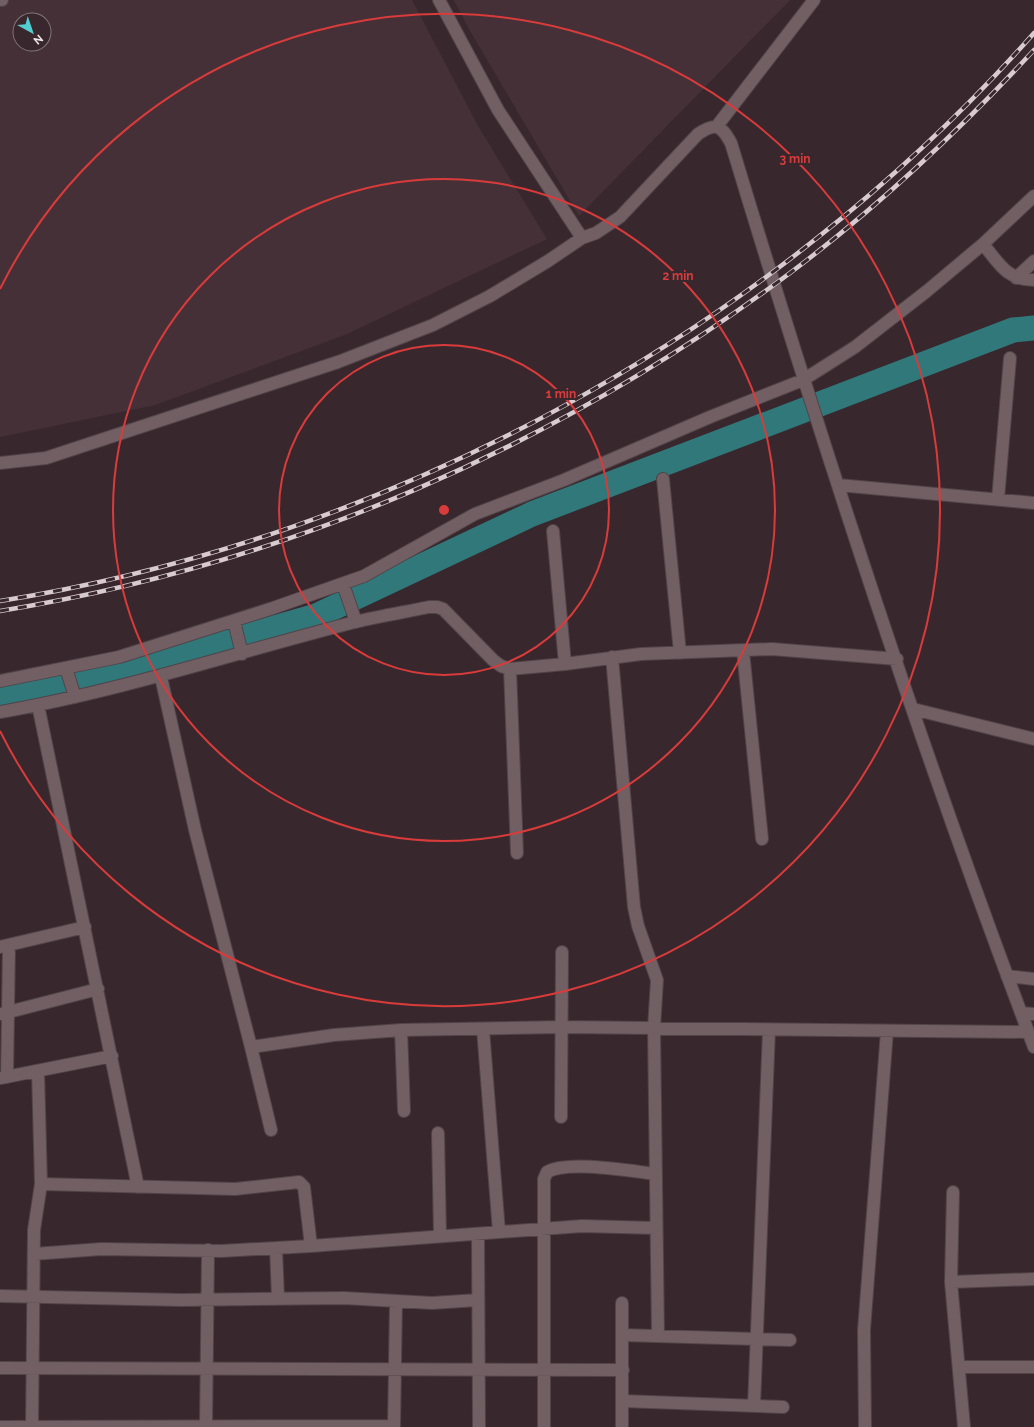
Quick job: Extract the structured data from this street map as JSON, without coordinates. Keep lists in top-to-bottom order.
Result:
{
  "north": "bottom right",
  "rings": ["3 min", "2 min", "1 min"]
}
